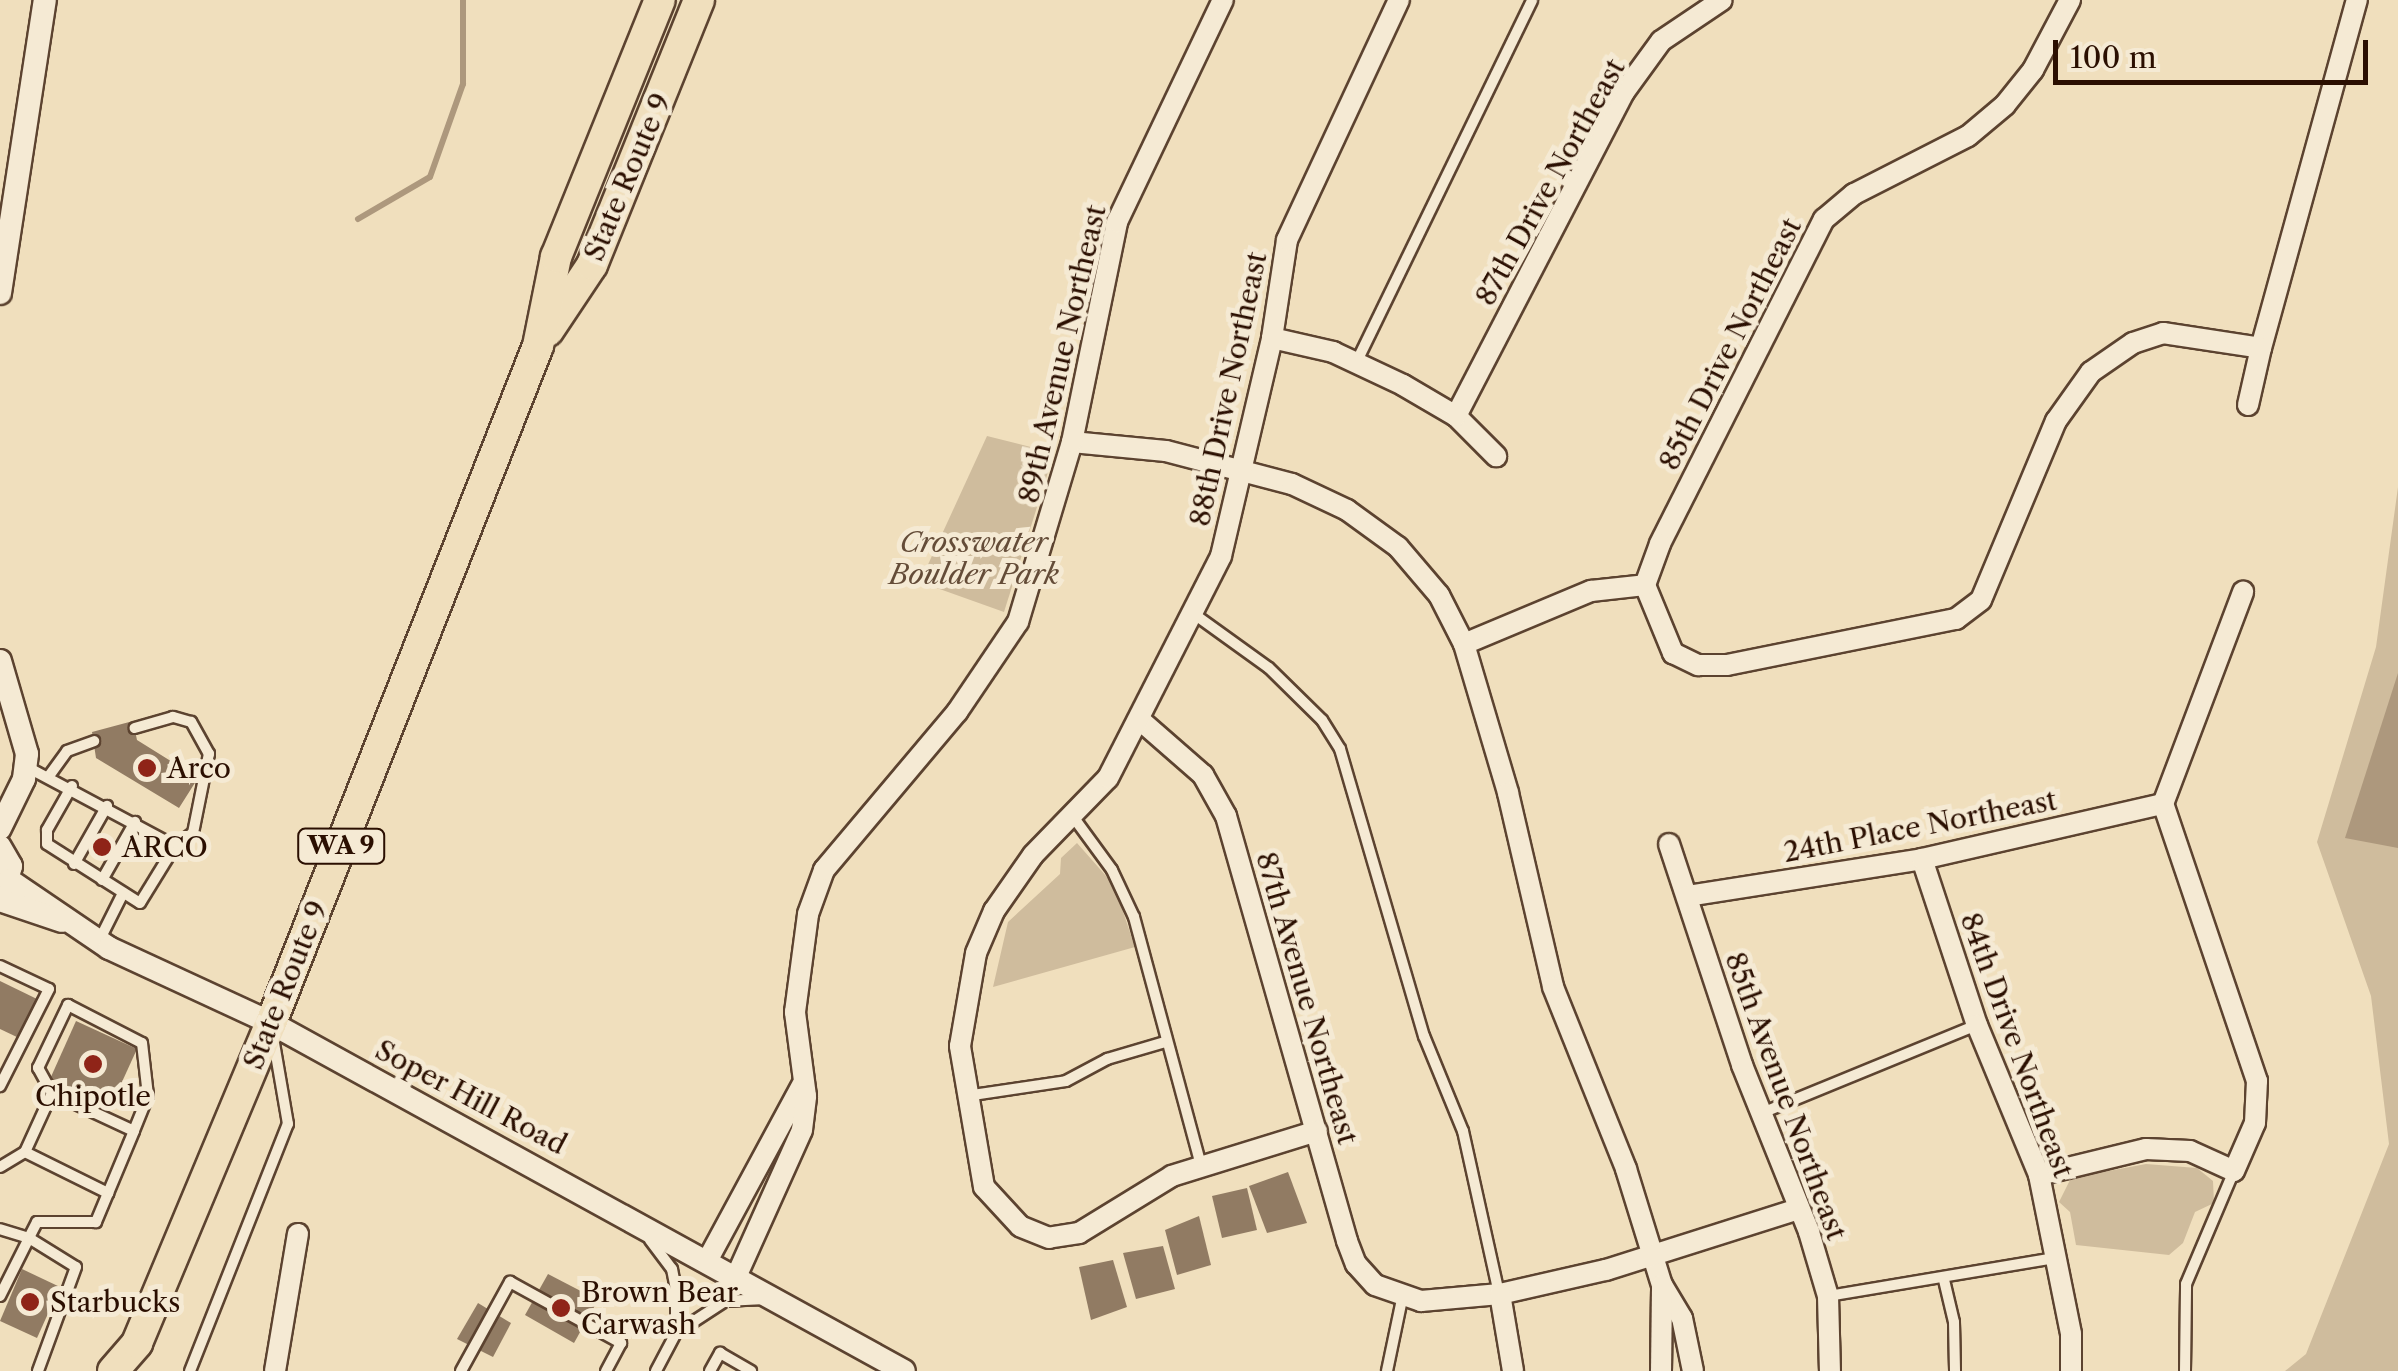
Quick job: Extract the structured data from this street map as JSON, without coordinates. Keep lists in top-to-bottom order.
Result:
{
  "streets": {
    "main road": ["State Route 9", "WA 9"],
    "street": [
      "87th Drive Northeast",
      "85th Drive Northeast",
      "89th Avenue Northeast",
      "88th Drive Northeast",
      "24th Place Northeast",
      "87th Avenue Northeast",
      "84th Drive Northeast",
      "85th Avenue Northeast",
      "Soper Hill Road"
    ]
  },
  "crossings": [
    ["State Route 9", "Soper Hill Road"],
    ["89th Avenue Northeast", "Soper Hill Road"],
    ["88th Drive Northeast", "87th Avenue Northeast"],
    ["24th Place Northeast", "84th Drive Northeast"],
    ["24th Place Northeast", "85th Avenue Northeast"]
  ],
  "parks": ["Crosswater Boulder Park"],
  "places": [
    "Arco",
    "ARCO",
    "Chipotle",
    "Starbucks",
    "Brown Bear Carwash"
  ],
  "scale_bar": "100 m"
}
